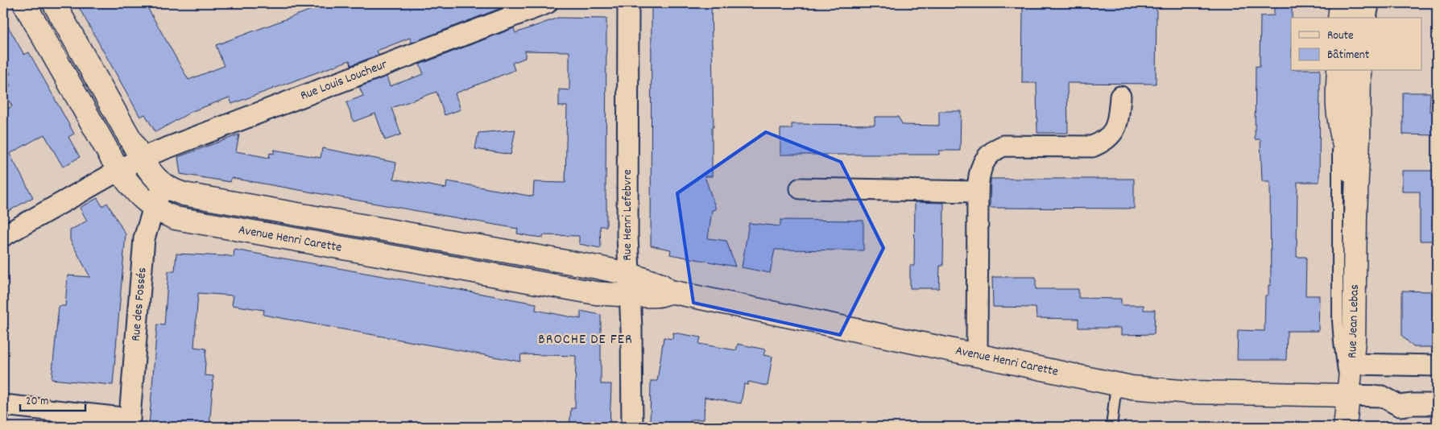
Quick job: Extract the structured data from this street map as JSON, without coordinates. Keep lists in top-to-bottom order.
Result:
{
  "streets": {
    "street": [
      "Rue Louis Loucheur",
      "Rue Henri Lefebvre",
      "Avenue Henri Carette",
      "Rue des Fossés",
      "Rue Jean Lebas"
    ]
  },
  "crossings": [
    ["Rue Louis Loucheur", "Avenue Henri Carette"],
    ["Rue Henri Lefebvre", "Avenue Henri Carette"],
    ["Avenue Henri Carette", "Rue des Fossés"],
    ["Avenue Henri Carette", "Rue Jean Lebas"]
  ],
  "districts": ["BROCHE DE FER"],
  "legend": ["Route", "Bâtiment"],
  "scale_bar": "20 m"
}
